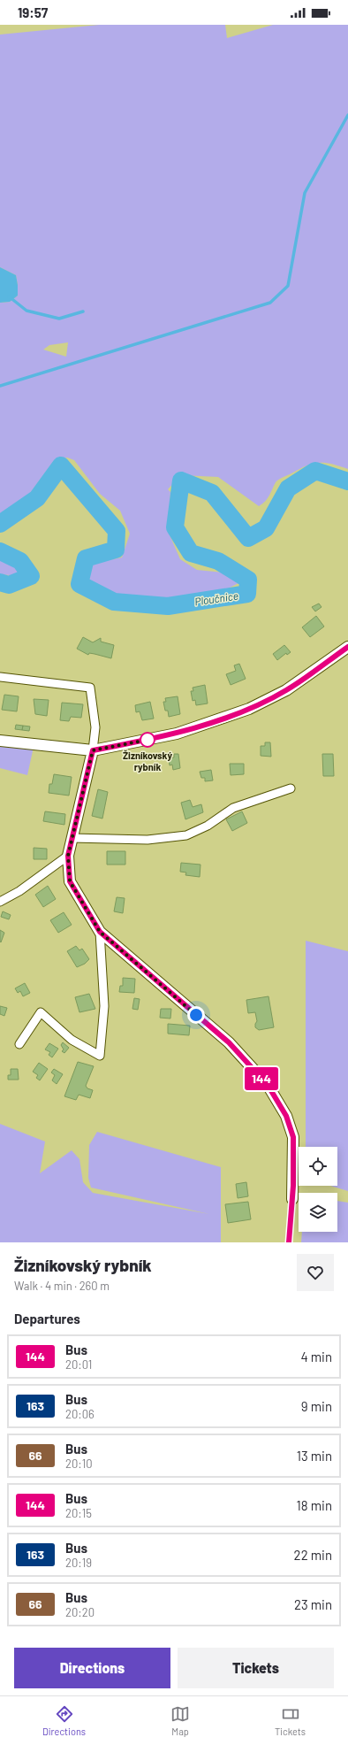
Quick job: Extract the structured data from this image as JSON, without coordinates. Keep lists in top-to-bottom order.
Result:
{
  "water": ["Ploučnice"],
  "places": ["Žizníkovský rybník"],
  "lines": ["bus line 144"],
  "page": {
    "status": "19:57",
    "on_map": "144",
    "heading": [
      ["Žizníkovský rybník", "Walk · 4 min · 260 m"],
      "Departures"
    ],
    "list": [
      {
        "mark": "144",
        "name": "Bus",
        "note": "20:01",
        "value": "4 min"
      },
      {
        "mark": "163",
        "name": "Bus",
        "note": "20:06",
        "value": "9 min"
      },
      {
        "mark": "66",
        "name": "Bus",
        "note": "20:10",
        "value": "13 min"
      },
      {
        "mark": "144",
        "name": "Bus",
        "note": "20:15",
        "value": "18 min"
      },
      {
        "mark": "163",
        "name": "Bus",
        "note": "20:19",
        "value": "22 min"
      },
      {
        "mark": "66",
        "name": "Bus",
        "note": "20:20",
        "value": "23 min"
      }
    ],
    "buttons": ["Directions", "Tickets"],
    "tabs": ["Directions", "Map", "Tickets"]
  }
}
